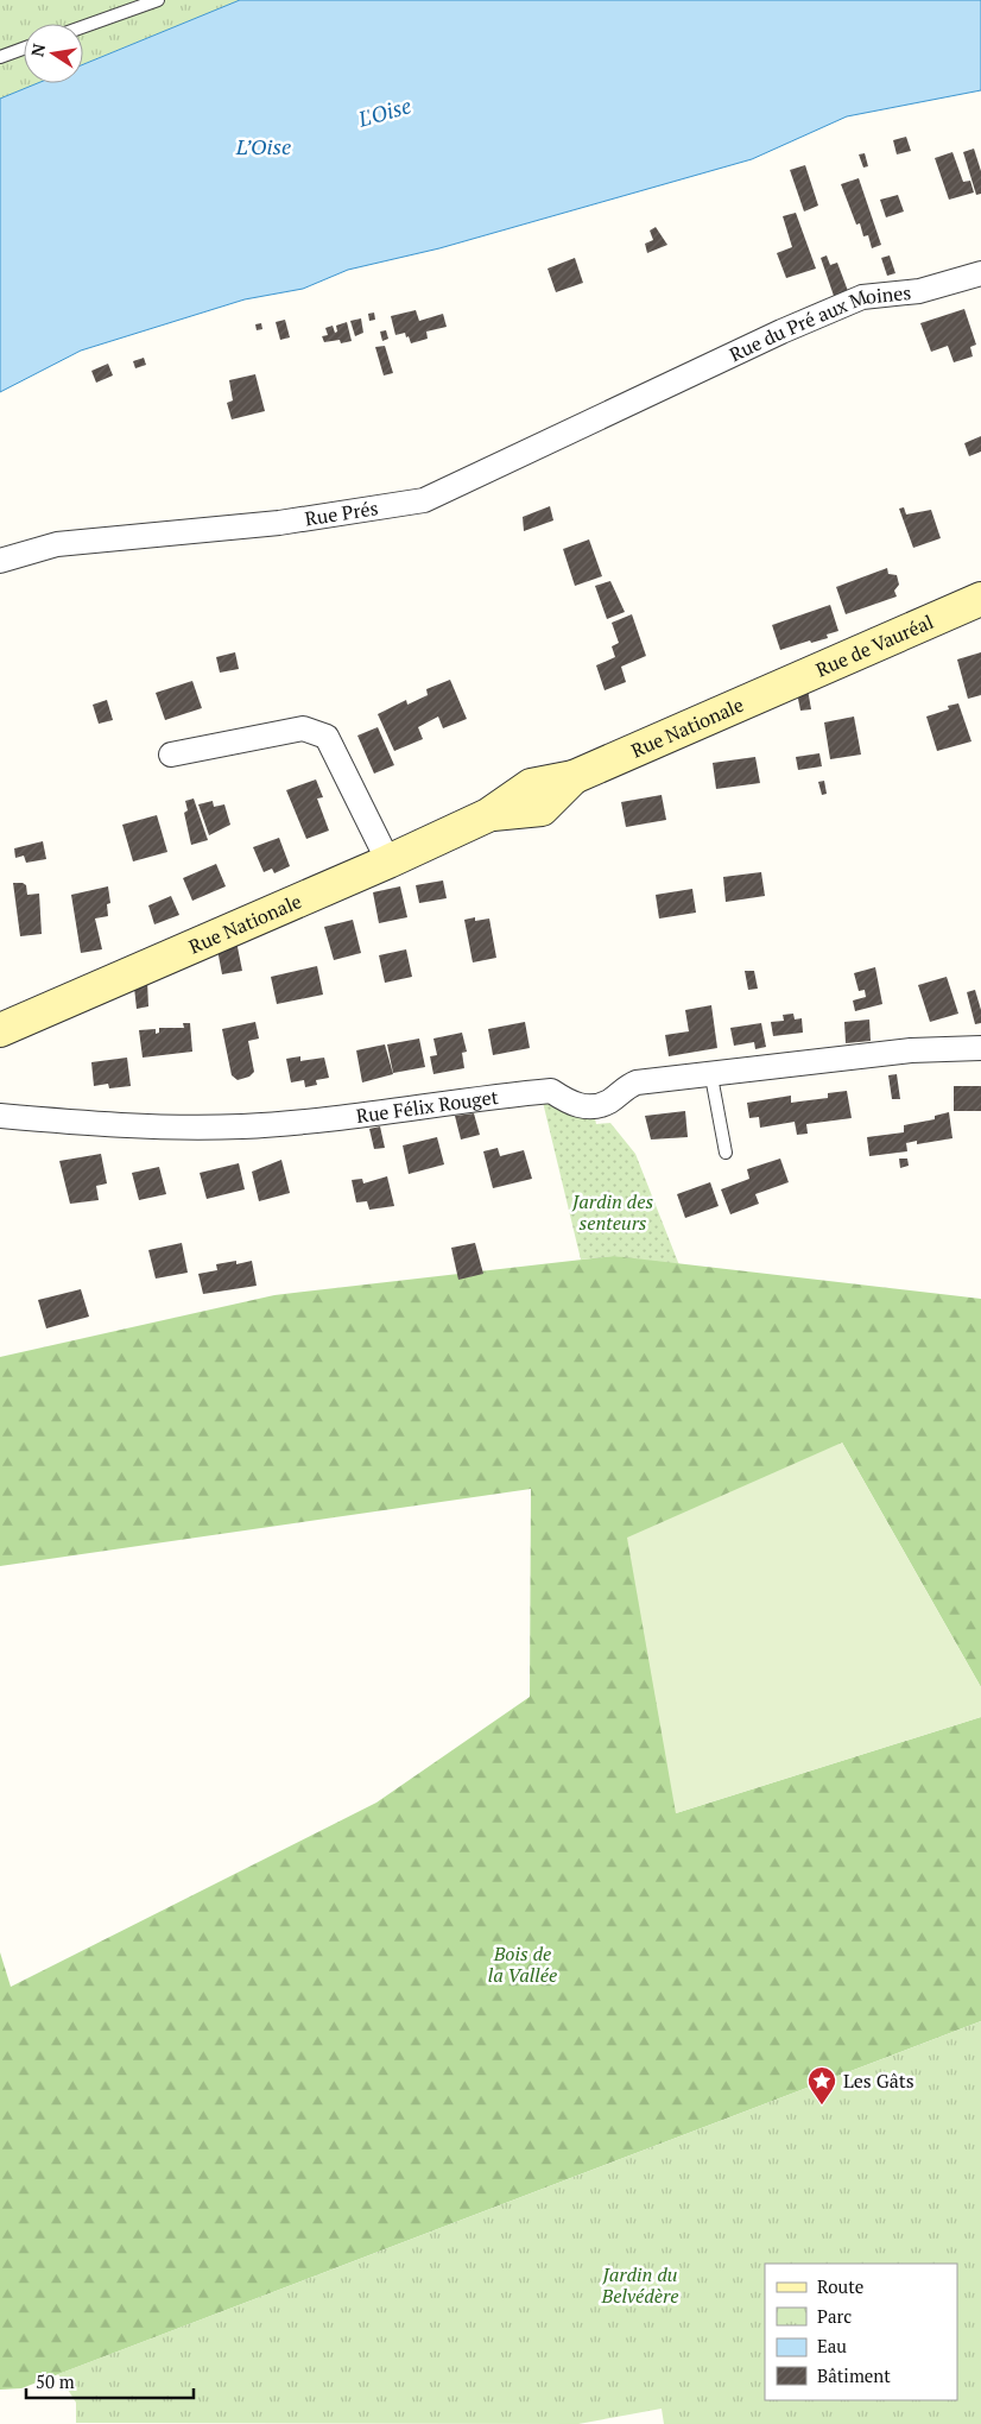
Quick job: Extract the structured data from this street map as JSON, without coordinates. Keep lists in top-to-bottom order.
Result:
{
  "streets": {
    "street": [
      "Rue du Pré aux Moines",
      "Rue Prés",
      "Rue de Vauréal",
      "Rue Nationale",
      "Rue Félix Rouget"
    ]
  },
  "crossings": [
    ["Rue du Pré aux Moines", "Rue Prés"],
    ["Rue de Vauréal", "Rue Nationale"]
  ],
  "water": ["L'Oise", "L’Oise"],
  "parks": ["Jardin des senteurs", "Bois de la Vallée", "Jardin du Belvédère"],
  "places": {
    "place": ["Les Gâts"]
  },
  "legend": [
    "Route",
    "Parc",
    "Eau",
    "Bâtiment"
  ],
  "scale_bar": "50 m",
  "north": "left"
}
